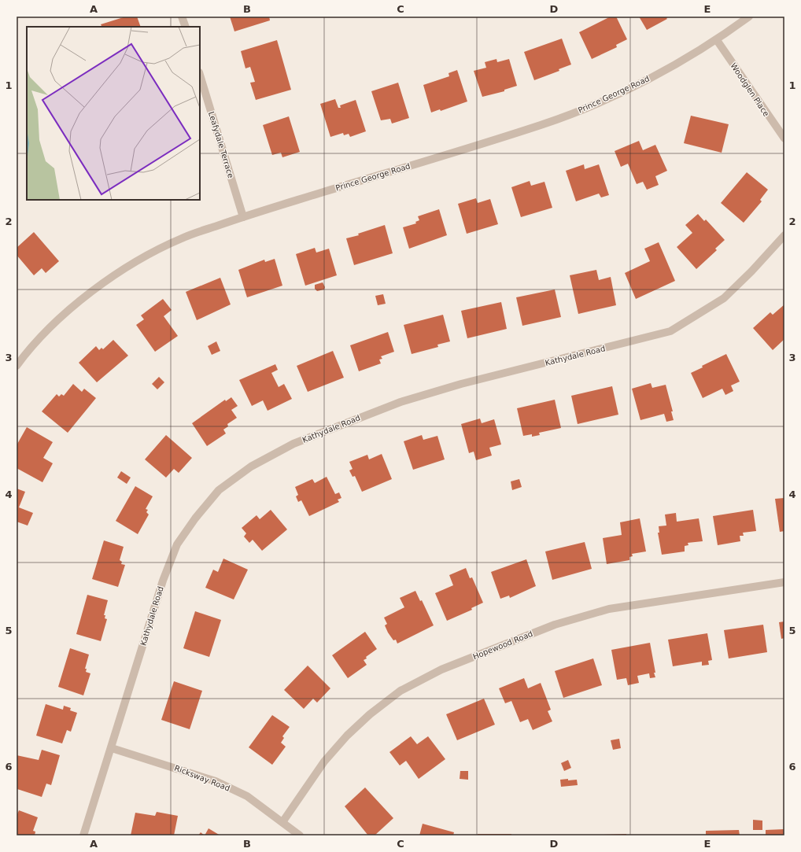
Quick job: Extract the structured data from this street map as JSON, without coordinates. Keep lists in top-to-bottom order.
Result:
{
  "streets": {
    "street": [
      "Woodglen Place",
      "Prince George Road",
      "Leafydale Terrace",
      "Kathydale Road",
      "Hopewood Road",
      "Ricksway Road"
    ]
  },
  "crossings": [
    ["Woodglen Place", "Prince George Road"],
    ["Prince George Road", "Leafydale Terrace"],
    ["Kathydale Road", "Ricksway Road"],
    ["Hopewood Road", "Ricksway Road"]
  ],
  "grid": {
    "columns": [
      "A",
      "B",
      "C",
      "D",
      "E"
    ],
    "rows": [
      "1",
      "2",
      "3",
      "4",
      "5",
      "6"
    ]
  }
}
